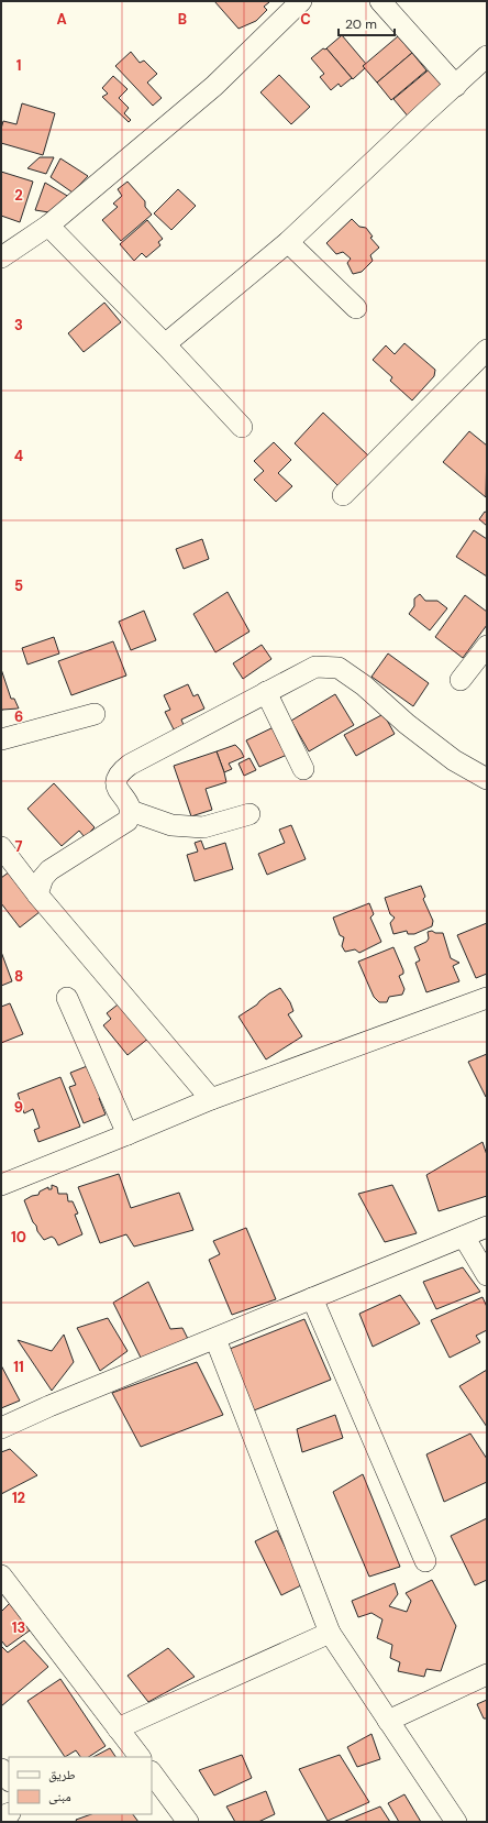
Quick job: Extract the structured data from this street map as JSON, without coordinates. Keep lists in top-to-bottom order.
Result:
{
  "legend": ["طريق", "مبنى"],
  "scale_bar": "20 m",
  "grid": {
    "columns": ["A", "B", "C"],
    "rows": [
      "1",
      "2",
      "3",
      "4",
      "5",
      "6",
      "7",
      "8",
      "9",
      "10",
      "11",
      "12",
      "13"
    ]
  }
}
